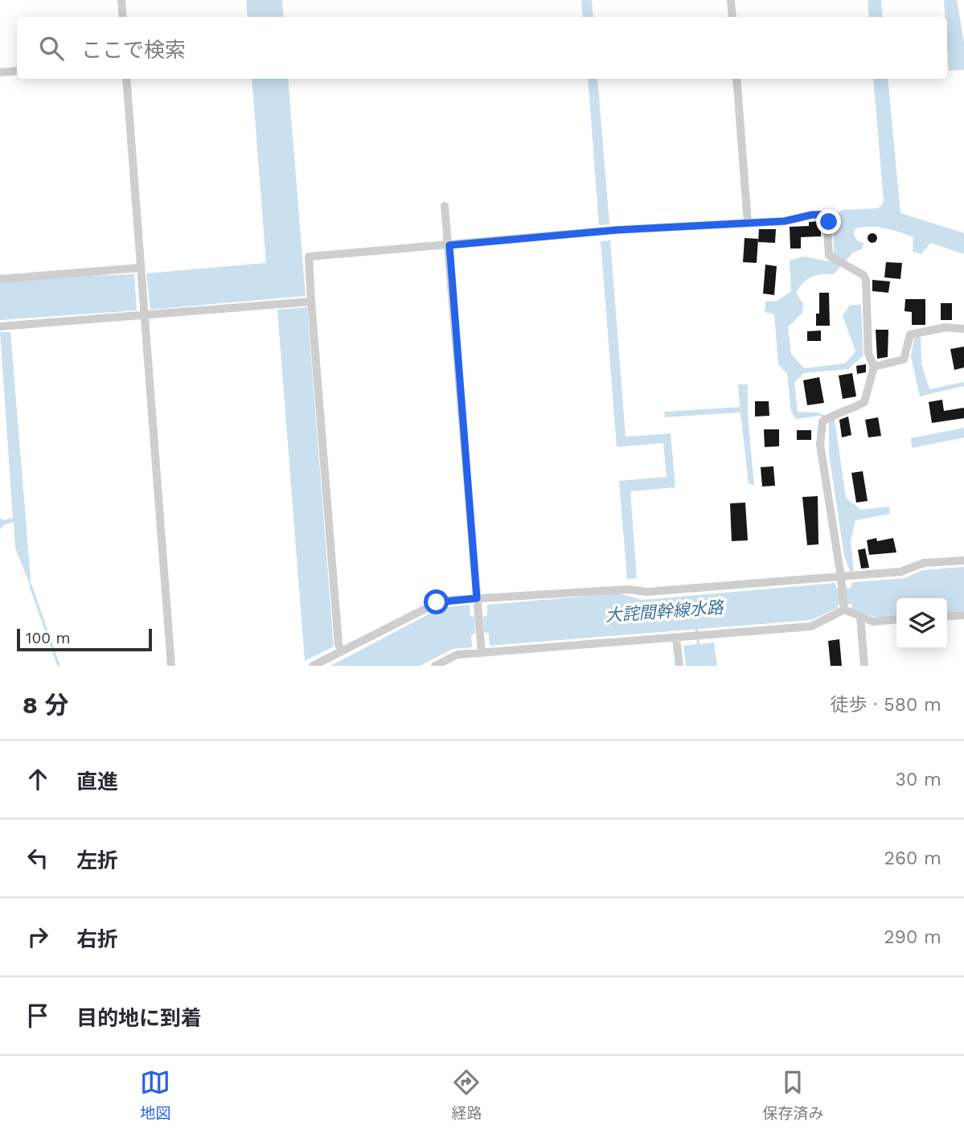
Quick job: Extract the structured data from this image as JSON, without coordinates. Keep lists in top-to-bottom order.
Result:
{
  "water": ["大詫間幹線水路"],
  "scale_bar": "100 m",
  "page": {
    "search": "ここで検索",
    "scale": "100 m",
    "heading": ["8 分", "徒歩 · 580 m"],
    "list": [
      ["直進", "30 m"],
      ["左折", "260 m"],
      ["右折", "290 m"],
      "目的地に到着"
    ],
    "nav": ["地図", "経路", "保存済み"]
  }
}
